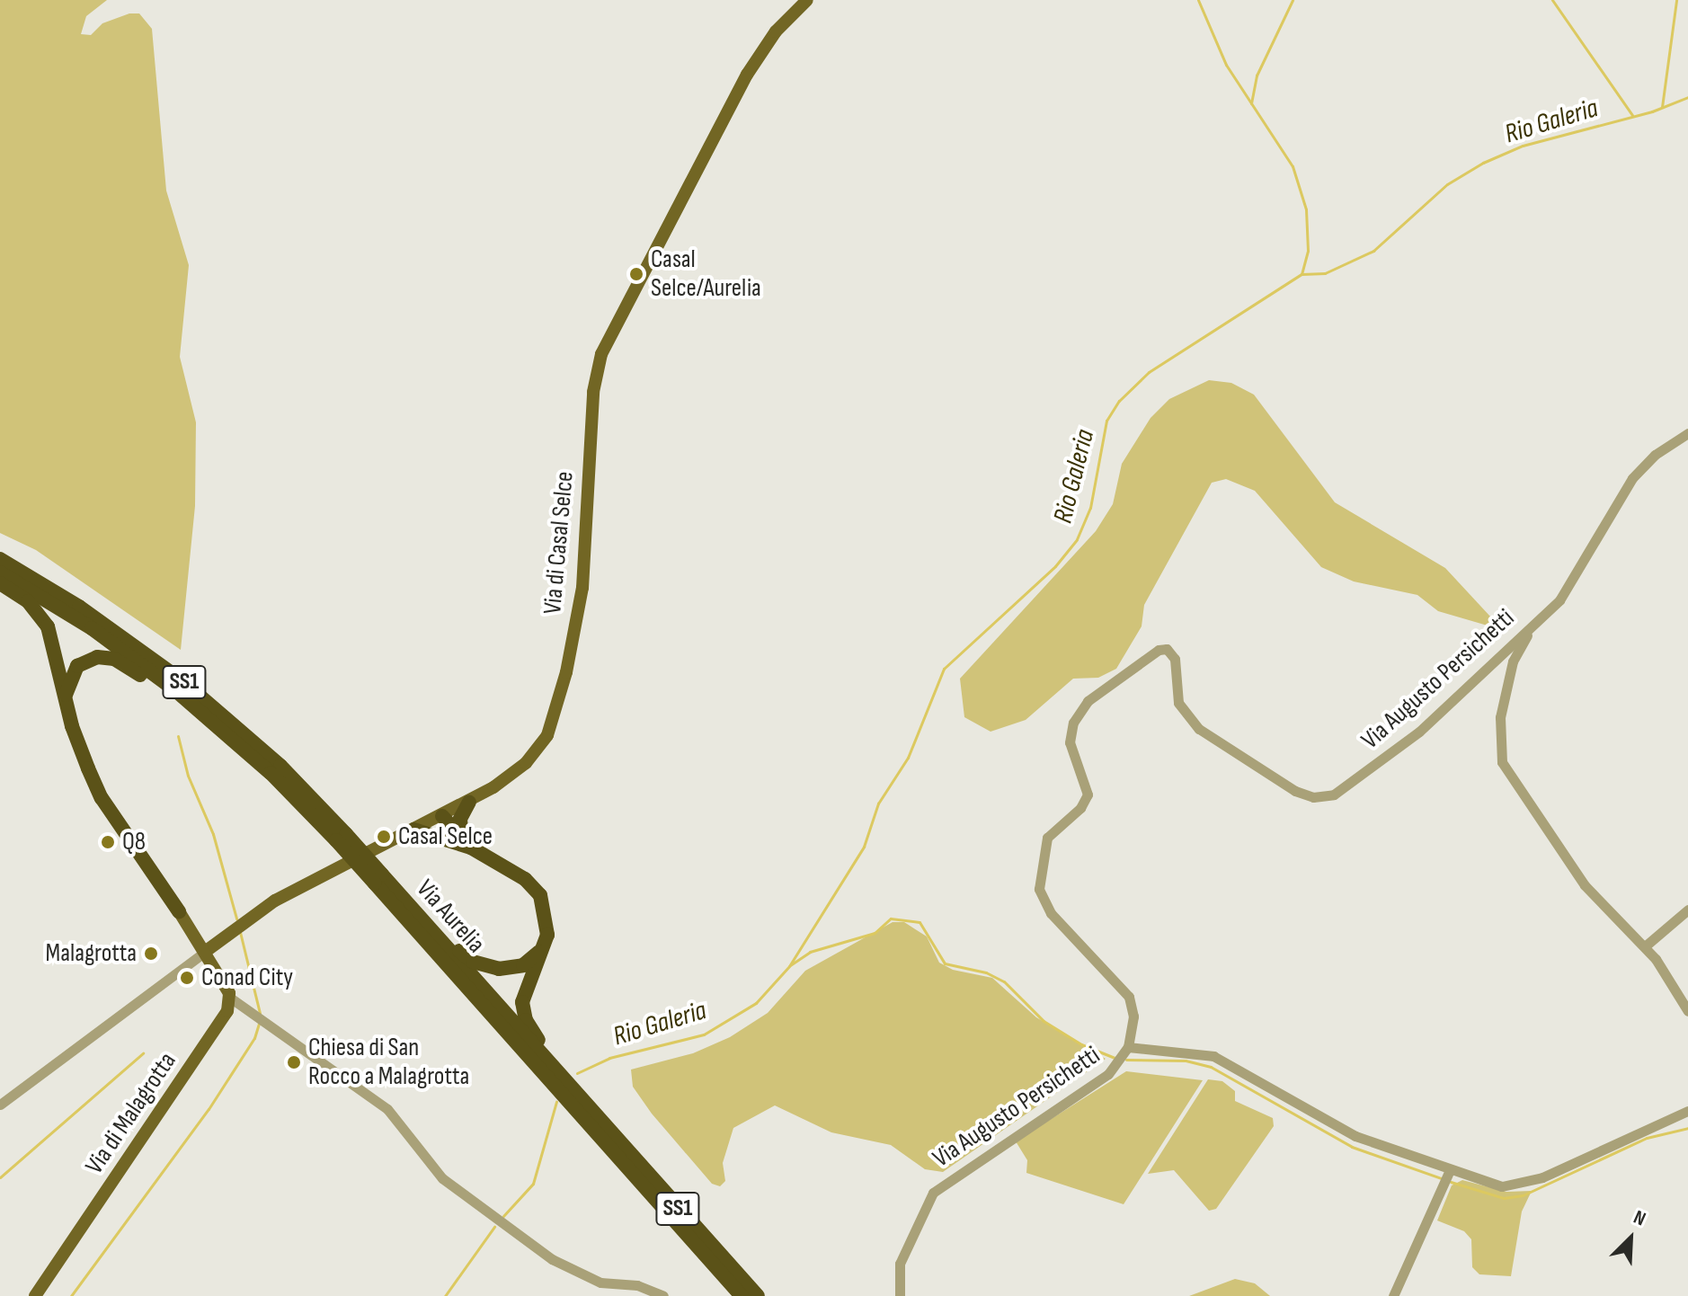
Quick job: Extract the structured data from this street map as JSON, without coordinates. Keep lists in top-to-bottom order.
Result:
{
  "streets": {
    "highway": ["SS1", "Via Aurelia"],
    "main road": ["Via di Casal Selce", "Via di Malagrotta"],
    "street": ["Via Augusto Persichetti"]
  },
  "water": ["Rio Galeria"],
  "places": [
    "Casal Selce/Aurelia",
    "Casal Selce",
    "Q8",
    "Malagrotta",
    "Conad City",
    "Chiesa di San Rocco a Malagrotta"
  ],
  "north": "top right"
}
